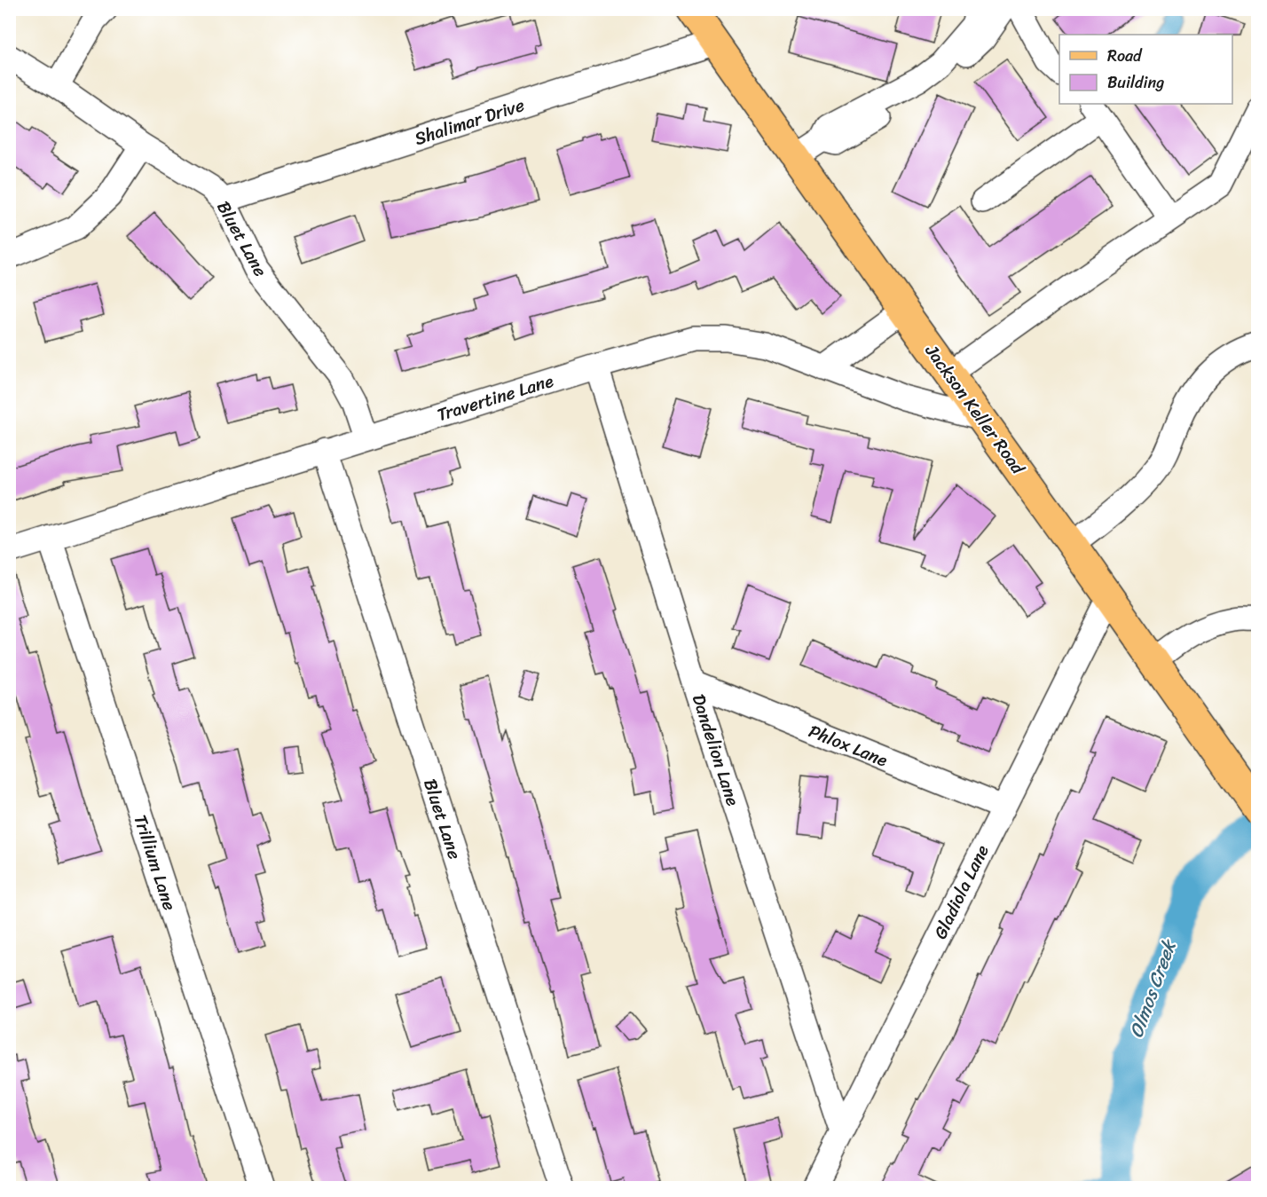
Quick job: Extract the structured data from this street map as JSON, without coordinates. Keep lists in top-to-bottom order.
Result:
{
  "streets": {
    "main road": ["Jackson Keller Road"],
    "street": [
      "Shalimar Drive",
      "Bluet Lane",
      "Travertine Lane",
      "Phlox Lane",
      "Dandelion Lane",
      "Trillium Lane",
      "Gladiola Lane"
    ]
  },
  "crossings": [
    ["Shalimar Drive", "Bluet Lane"],
    ["Shalimar Drive", "Jackson Keller Road"],
    ["Bluet Lane", "Travertine Lane"],
    ["Travertine Lane", "Jackson Keller Road"],
    ["Travertine Lane", "Dandelion Lane"],
    ["Travertine Lane", "Trillium Lane"],
    ["Jackson Keller Road", "Gladiola Lane"],
    ["Phlox Lane", "Dandelion Lane"],
    ["Phlox Lane", "Gladiola Lane"],
    ["Dandelion Lane", "Gladiola Lane"]
  ],
  "water": ["Olmos Creek"],
  "legend": ["Road", "Building"]
}
